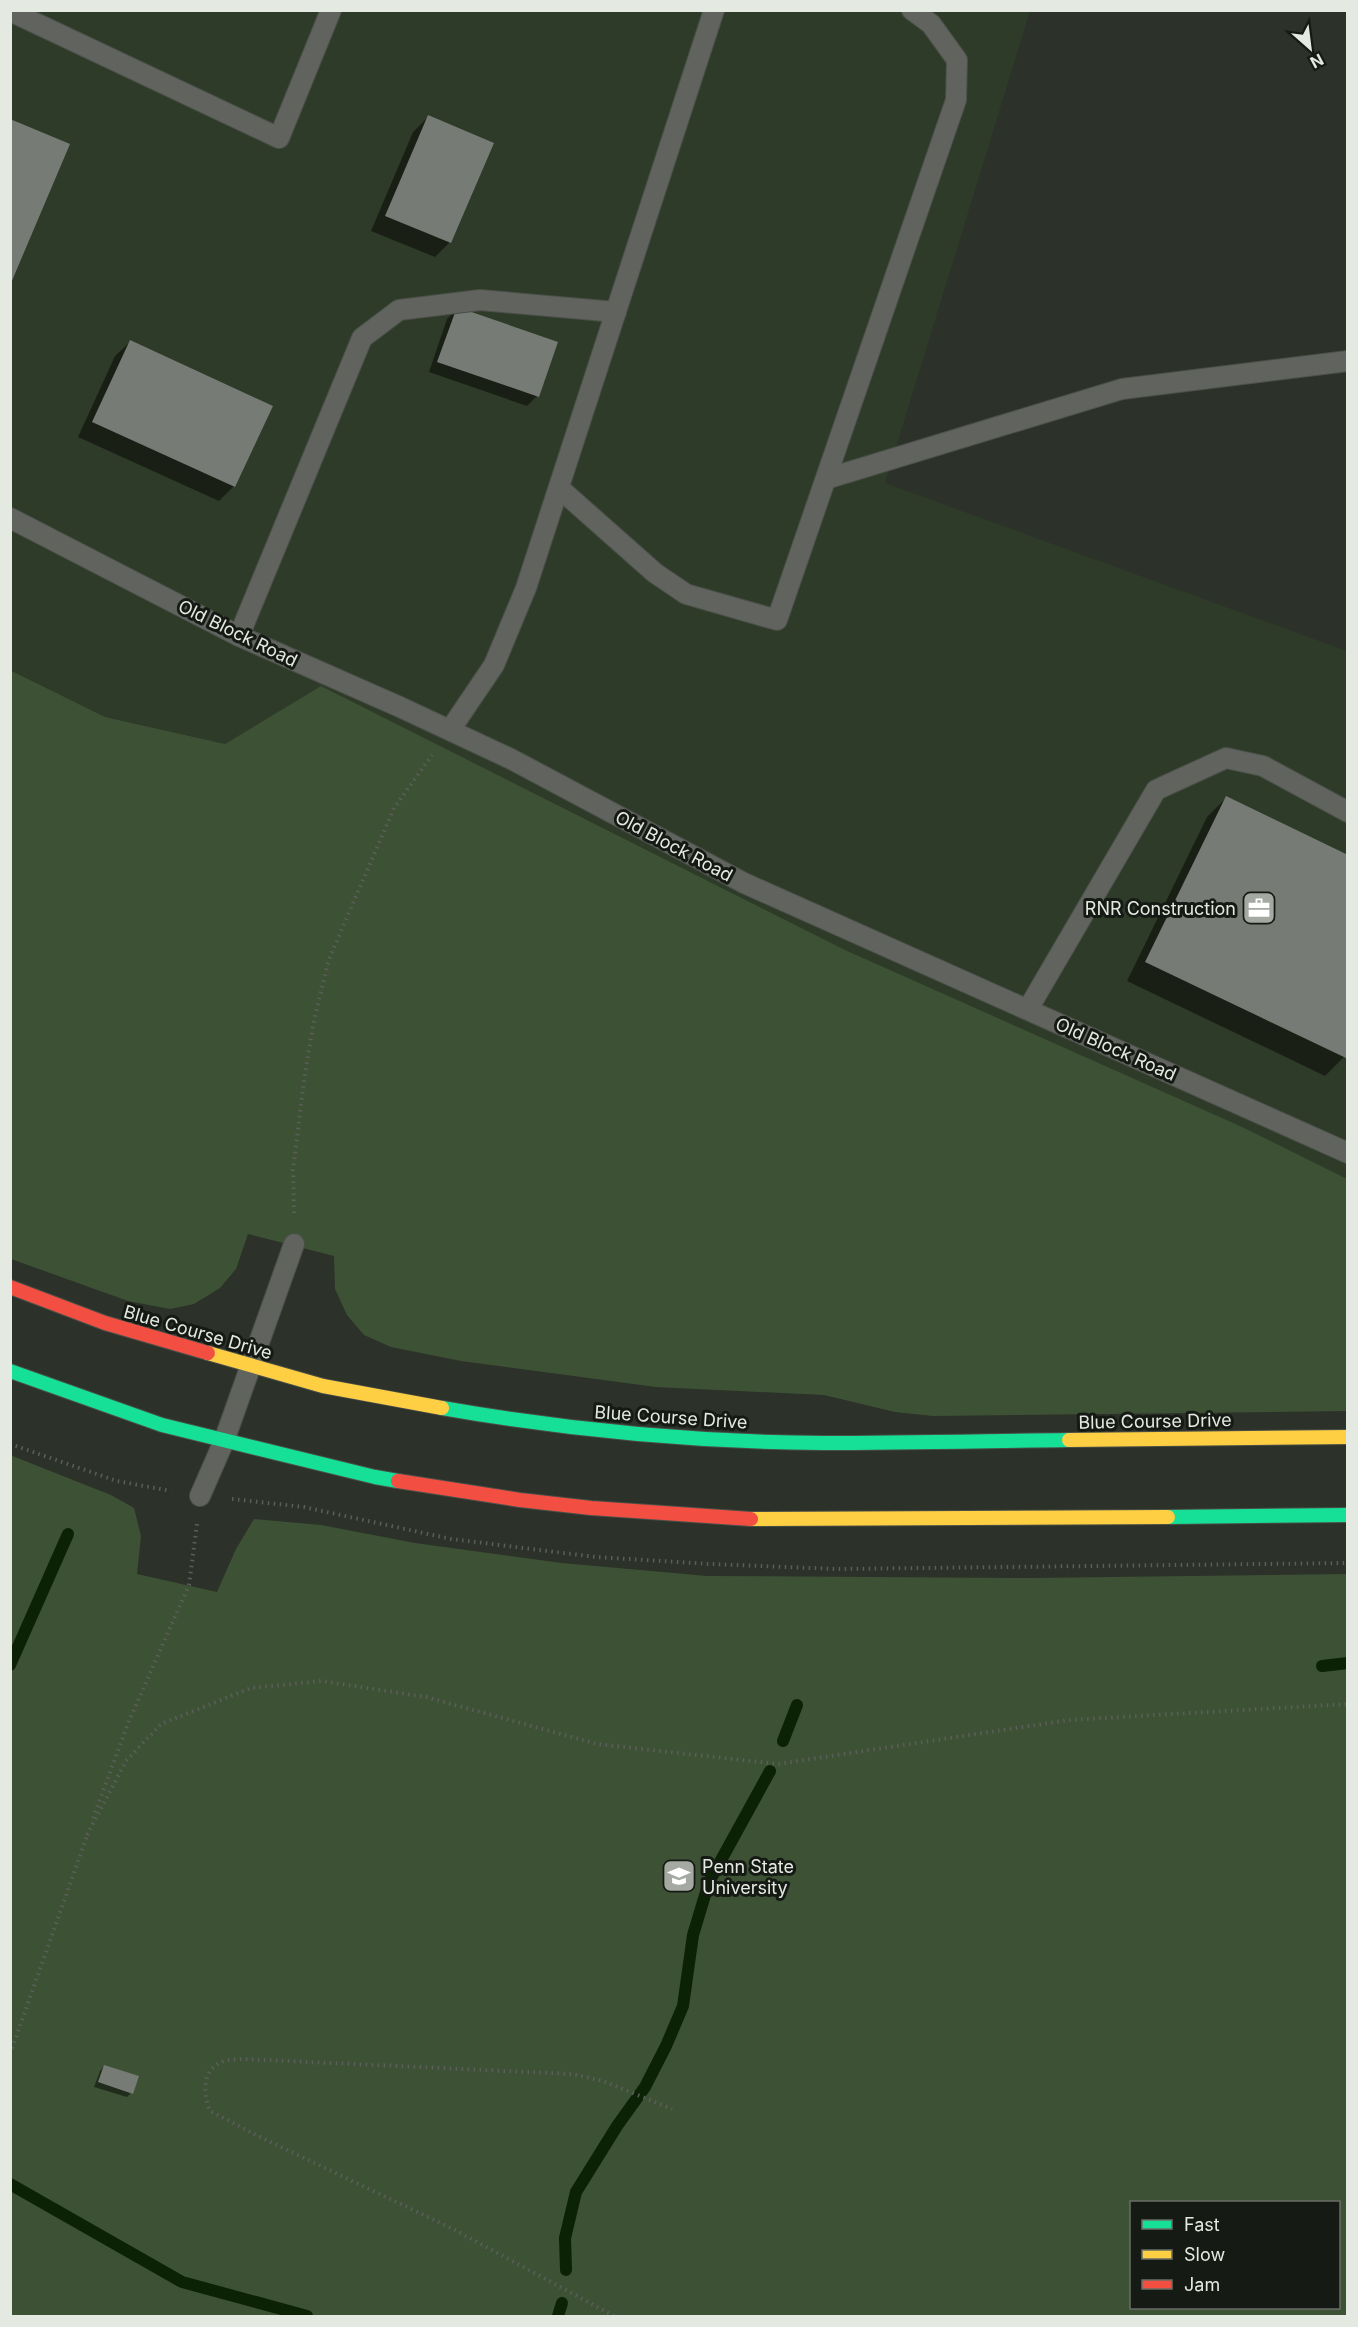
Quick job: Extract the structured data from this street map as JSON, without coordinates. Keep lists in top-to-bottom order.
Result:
{
  "streets": {
    "main road": ["Blue Course Drive"],
    "lane": ["Old Block Road"]
  },
  "places": {
    "office": ["RNR Construction"],
    "school or university": ["Penn State University"]
  },
  "legend": ["Fast", "Slow", "Jam"],
  "north": "bottom right"
}
